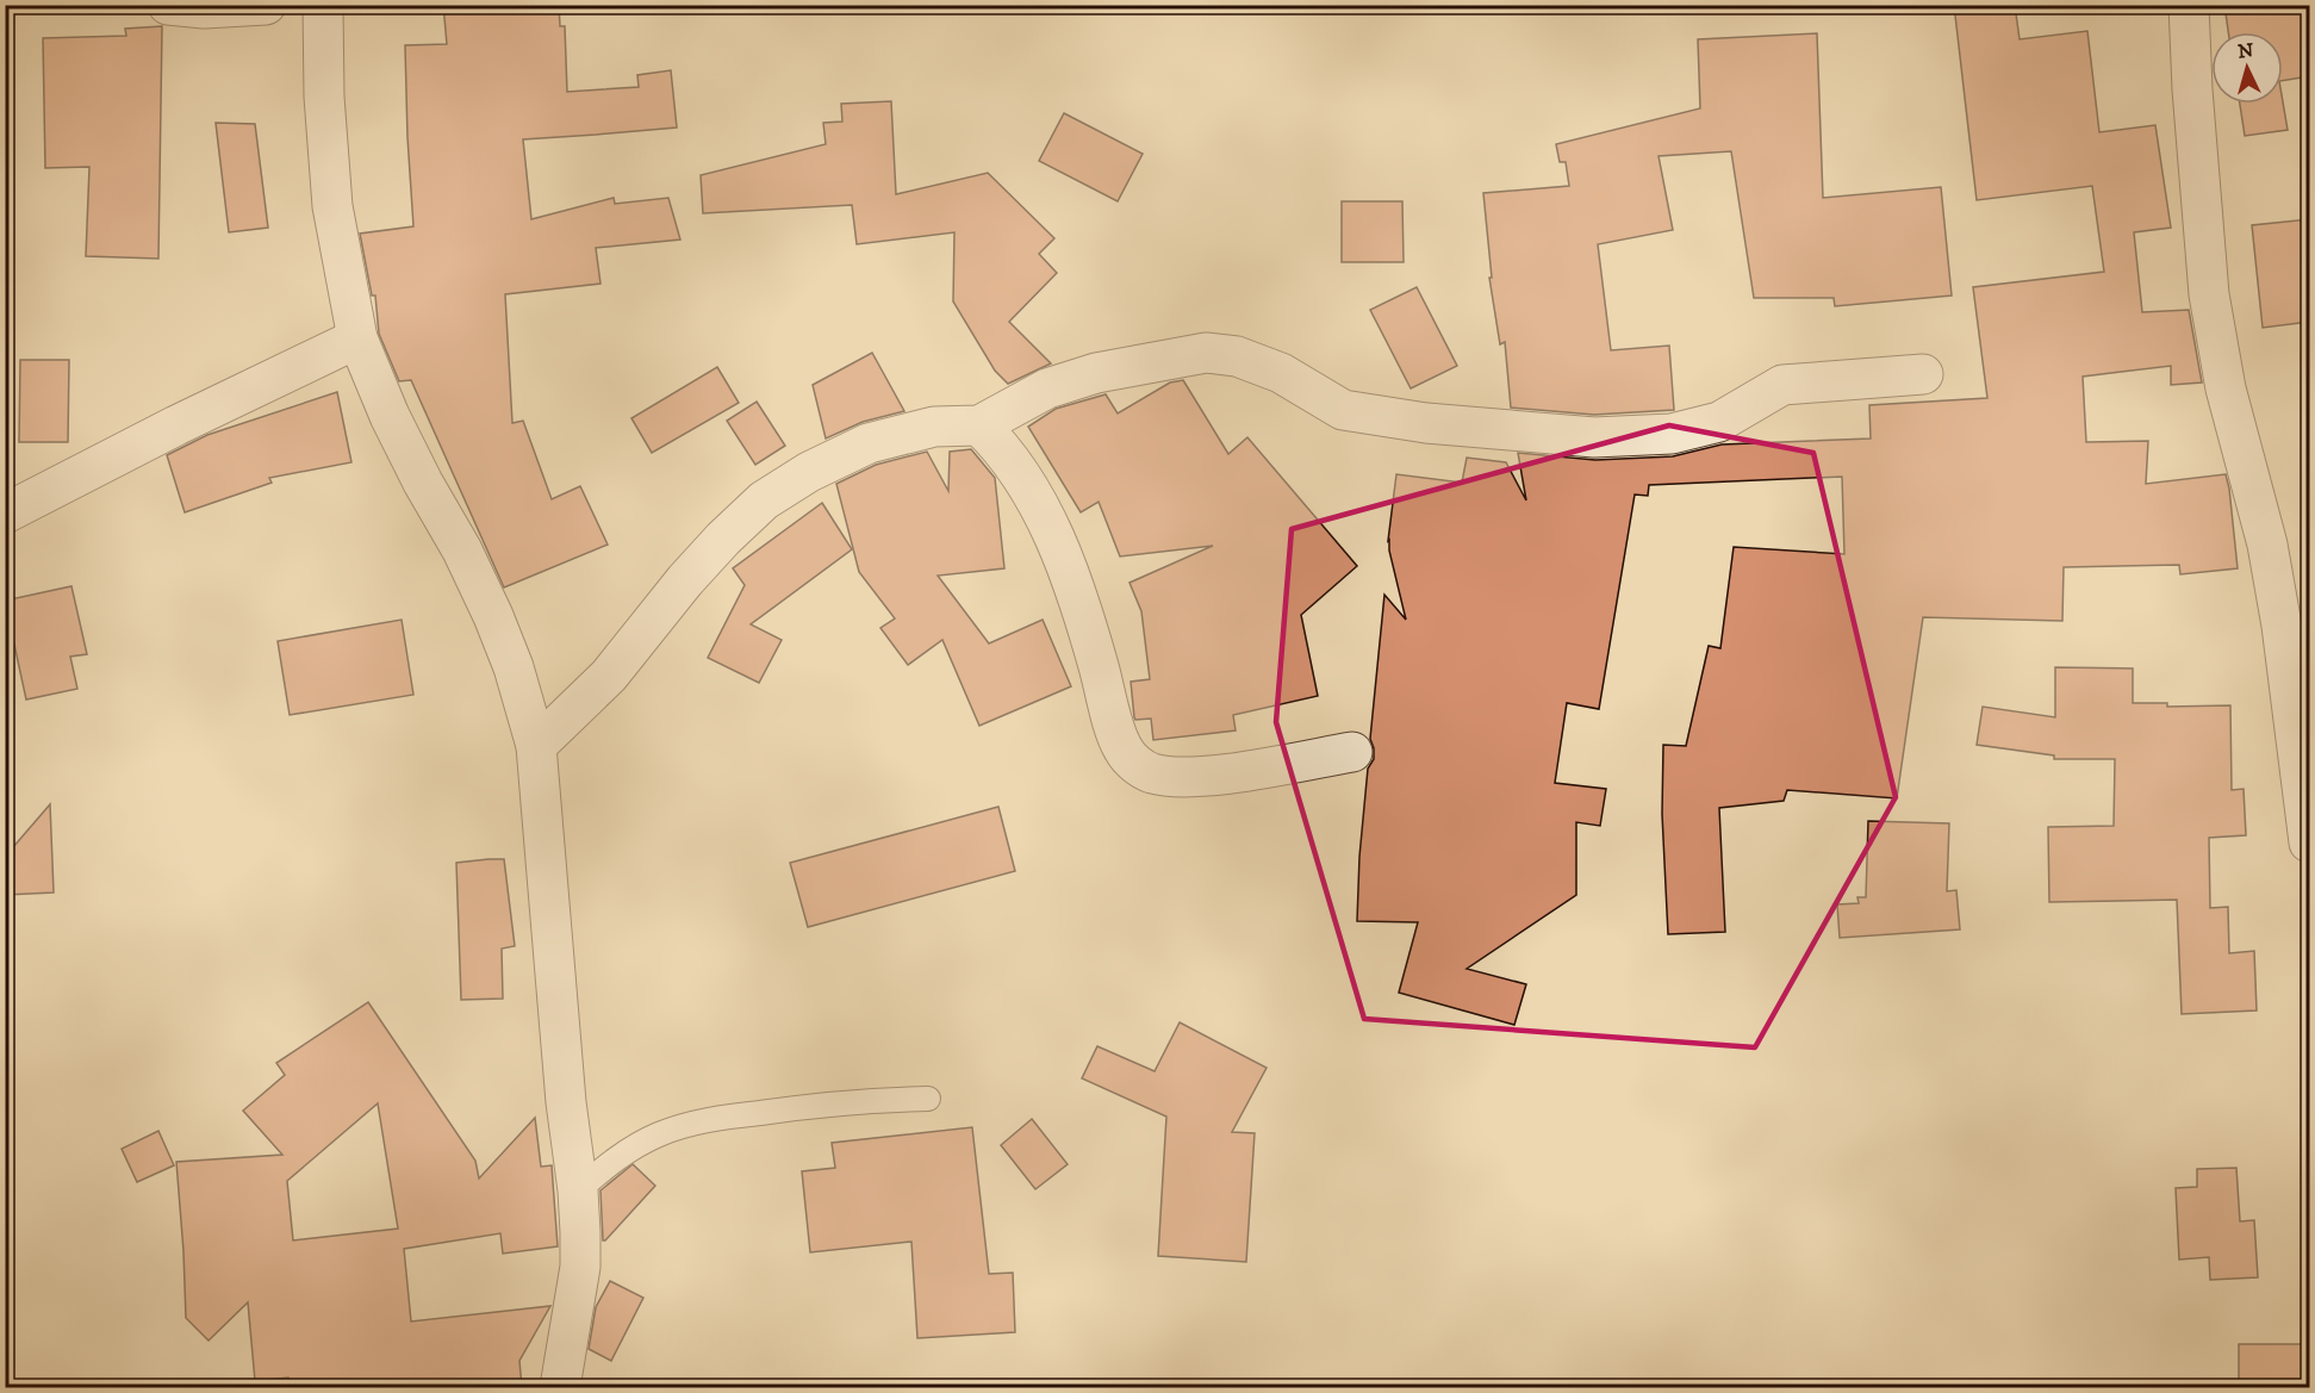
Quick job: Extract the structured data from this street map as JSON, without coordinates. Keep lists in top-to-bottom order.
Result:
{
  "north": "top"
}
